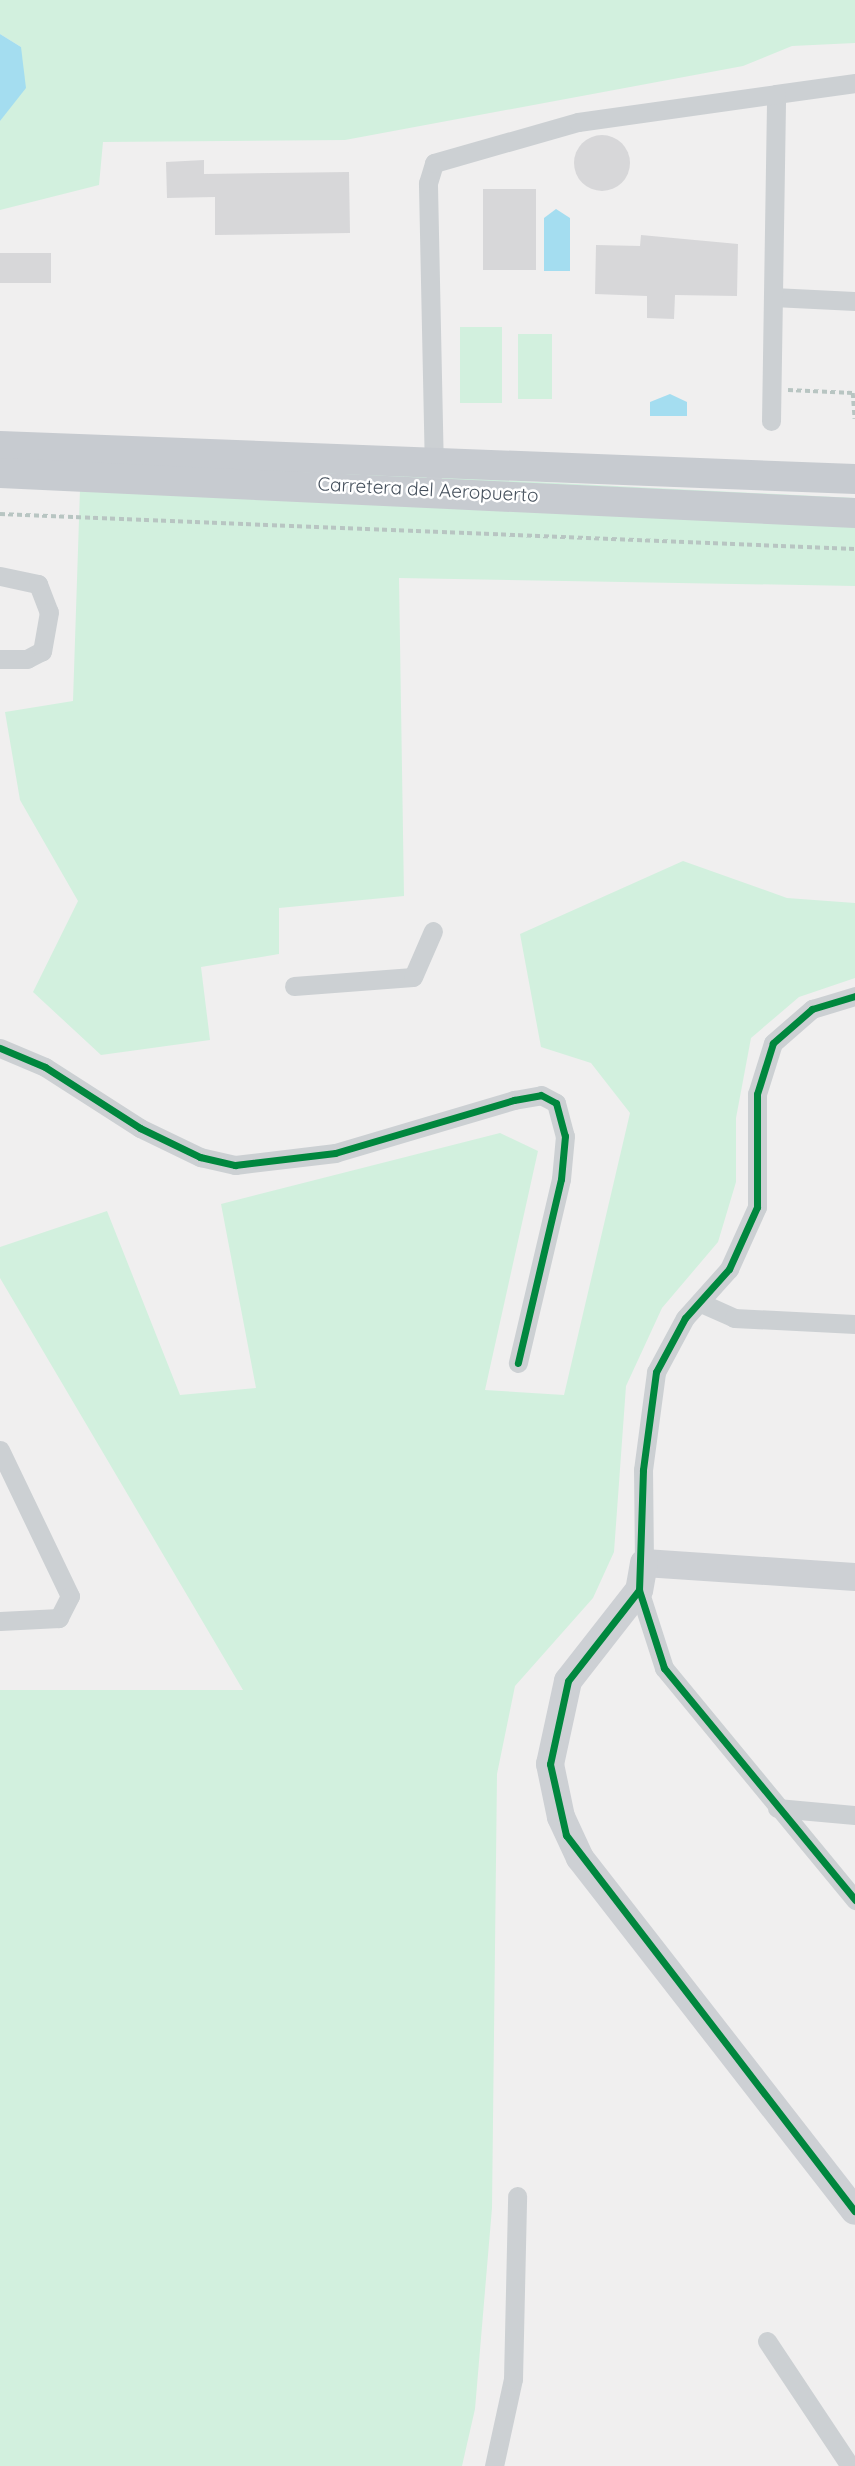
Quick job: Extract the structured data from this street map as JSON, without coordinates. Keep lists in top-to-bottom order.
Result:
{
  "streets": {
    "main road": ["Carretera del Aeropuerto"]
  }
}
